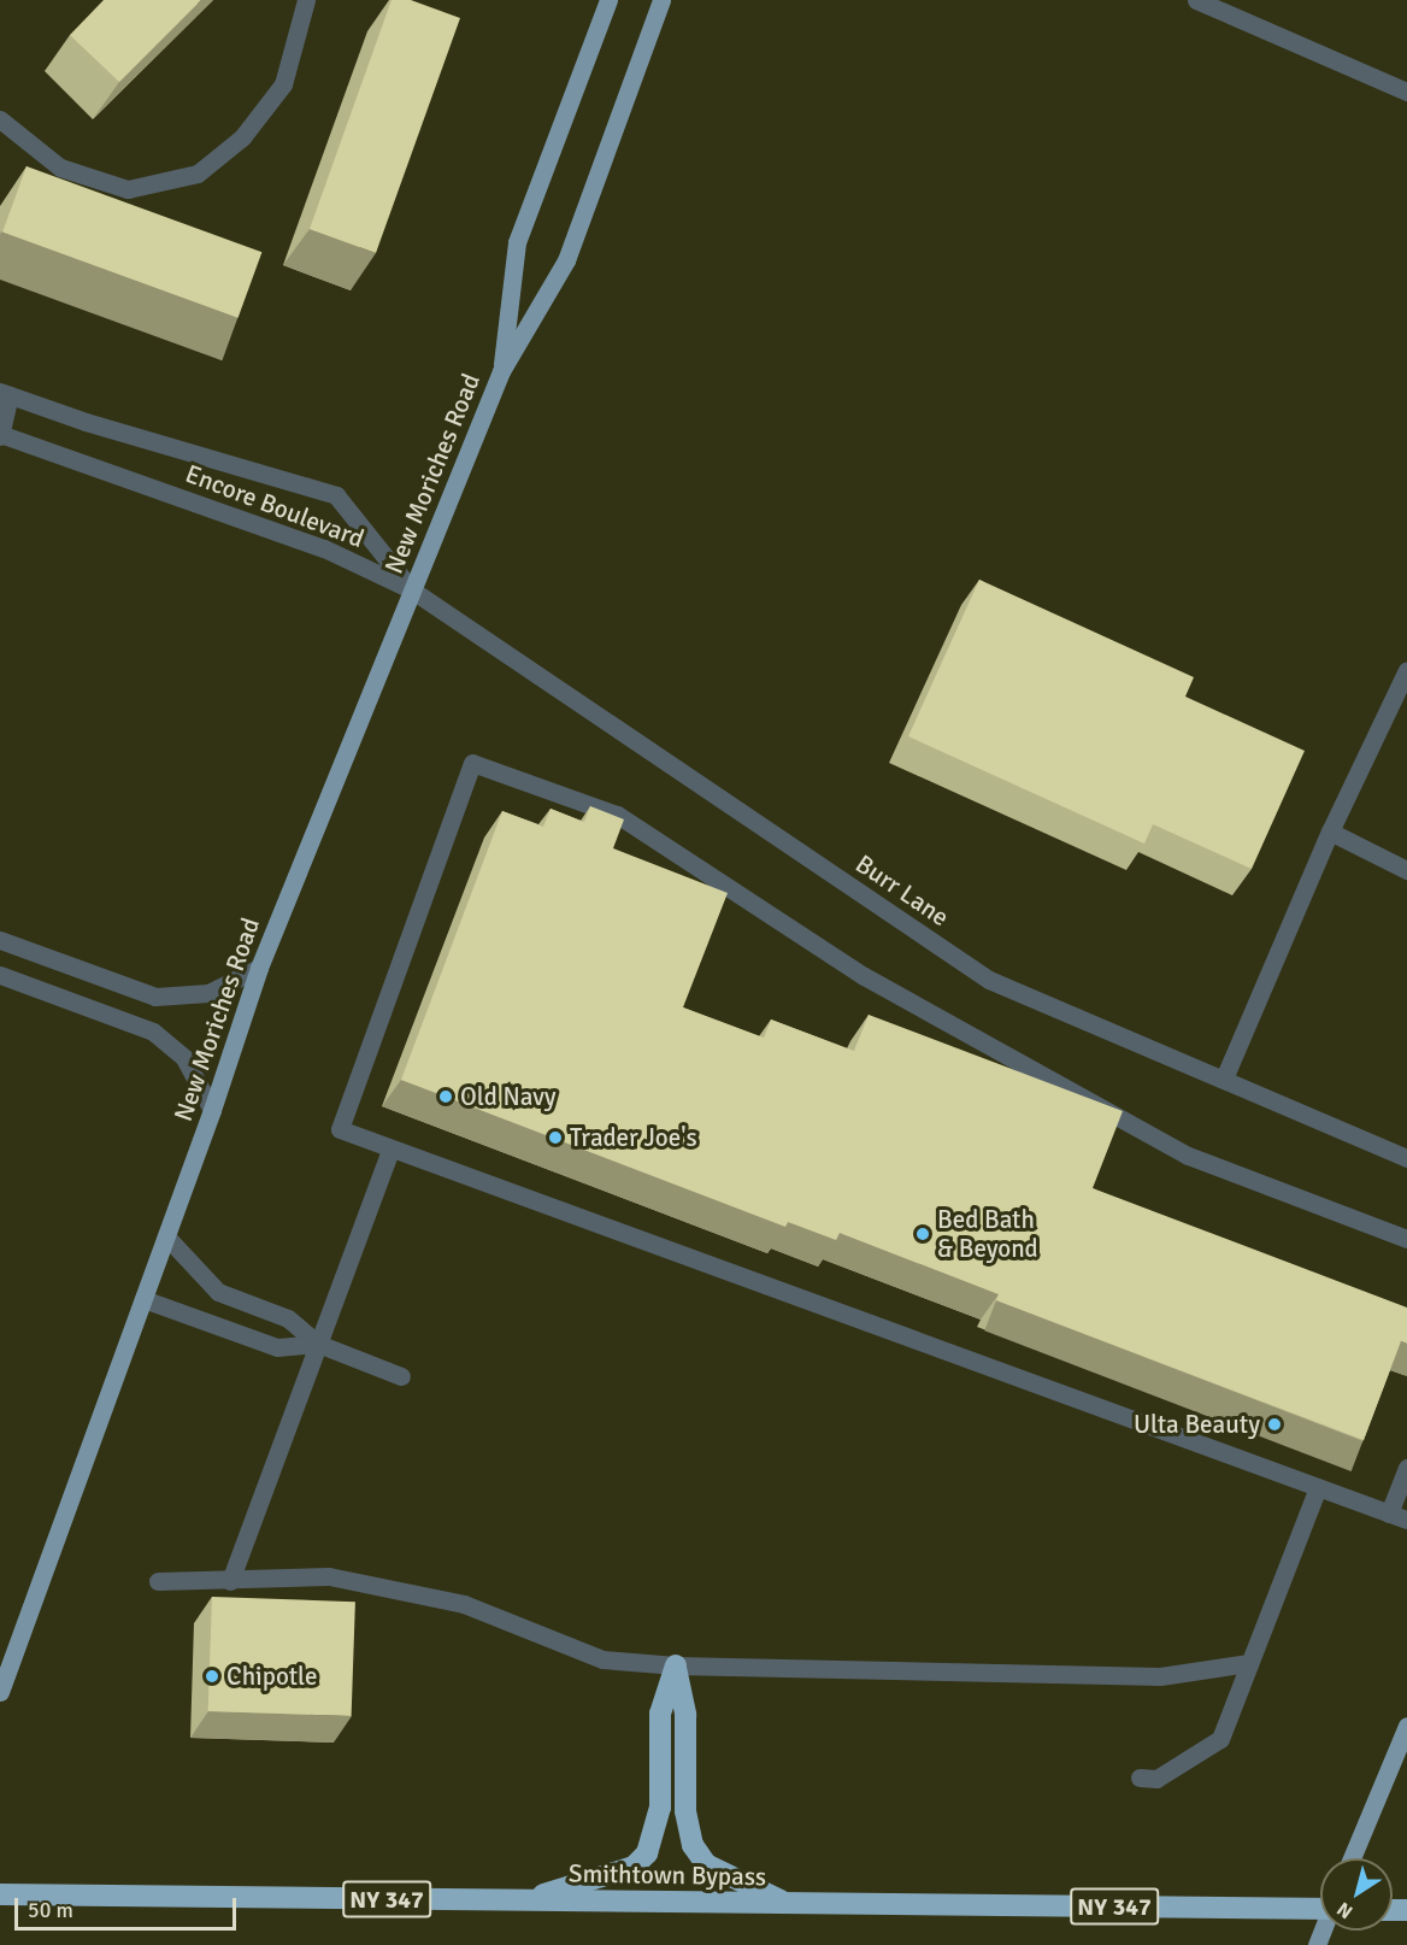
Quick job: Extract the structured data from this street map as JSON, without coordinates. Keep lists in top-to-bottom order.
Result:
{
  "streets": {
    "highway": ["Smithtown Bypass", "NY 347"],
    "main road": ["New Moriches Road"],
    "street": ["Encore Boulevard", "Burr Lane"]
  },
  "crossings": [
    ["New Moriches Road", "Encore Boulevard"],
    ["New Moriches Road", "Burr Lane"],
    ["Encore Boulevard", "Burr Lane"]
  ],
  "places": [
    "Old Navy",
    "Trader Joe's",
    "Bed Bath & Beyond",
    "Ulta Beauty",
    "Chipotle"
  ],
  "scale_bar": "50 m",
  "north": "bottom left"
}
